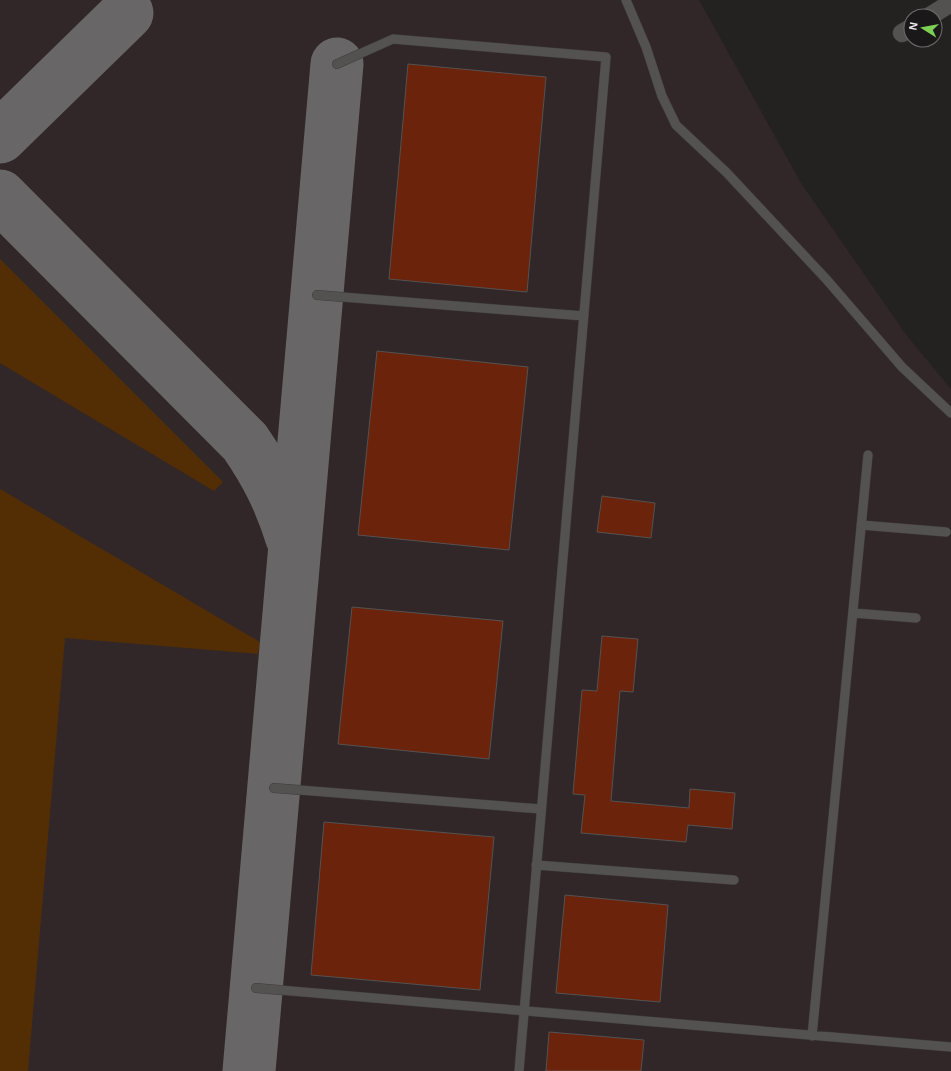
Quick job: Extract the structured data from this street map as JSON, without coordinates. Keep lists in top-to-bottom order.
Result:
{
  "north": "left"
}
